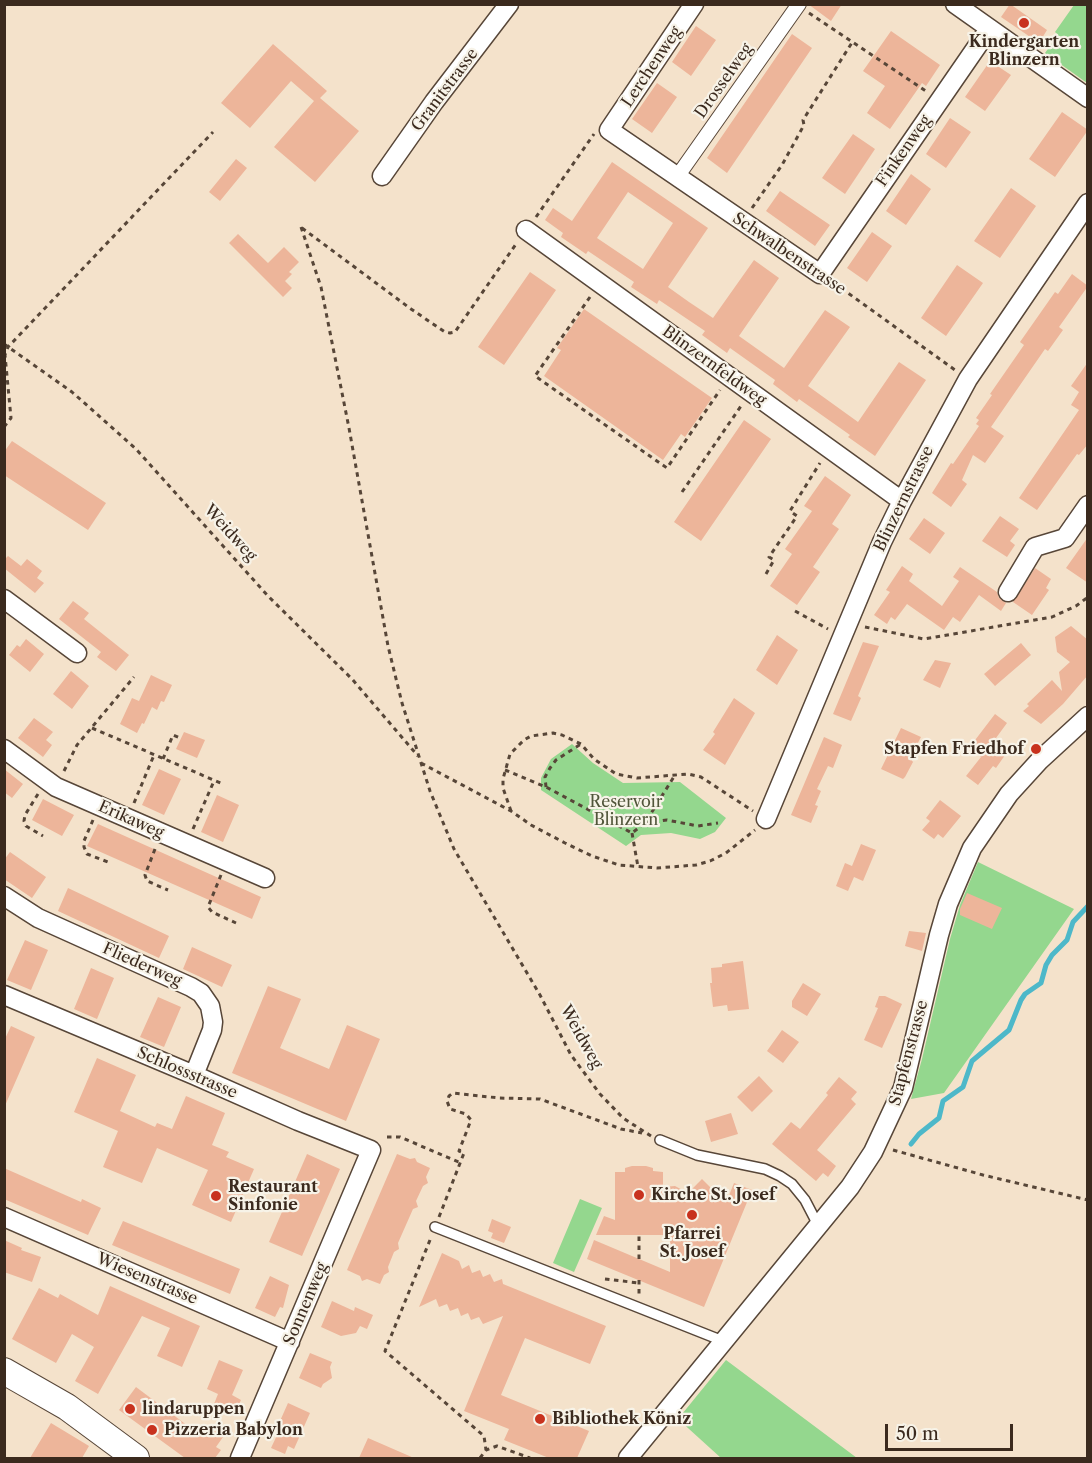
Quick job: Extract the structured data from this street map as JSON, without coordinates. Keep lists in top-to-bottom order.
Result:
{
  "streets": {
    "street": [
      "Lerchenweg",
      "Drosselweg",
      "Granitstrasse",
      "Finkenweg",
      "Schwalbenstrasse",
      "Blinzernfeldweg",
      "Blinzernstrasse",
      "Erikaweg",
      "Fliederweg",
      "Stapfenstrasse",
      "Schlossstrasse",
      "Wiesenstrasse",
      "Sonnenweg"
    ],
    "path": ["Weidweg"]
  },
  "crossings": [
    ["Lerchenweg", "Schwalbenstrasse"],
    ["Drosselweg", "Schwalbenstrasse"],
    ["Finkenweg", "Schwalbenstrasse"],
    ["Schwalbenstrasse", "Blinzernstrasse"],
    ["Blinzernfeldweg", "Blinzernstrasse"],
    ["Blinzernfeldweg", "Weidweg"],
    ["Fliederweg", "Schlossstrasse"],
    ["Schlossstrasse", "Sonnenweg"],
    ["Wiesenstrasse", "Sonnenweg"]
  ],
  "parks": ["Reservoir Blinzern"],
  "places": [
    "Kindergarten Blinzern",
    "Stapfen Friedhof",
    "Kirche St. Josef",
    "Restaurant Sinfonie",
    "Pfarrei St. Josef",
    "lindaruppen",
    "Bibliothek Köniz",
    "Pizzeria Babylon"
  ],
  "scale_bar": "50 m"
}
